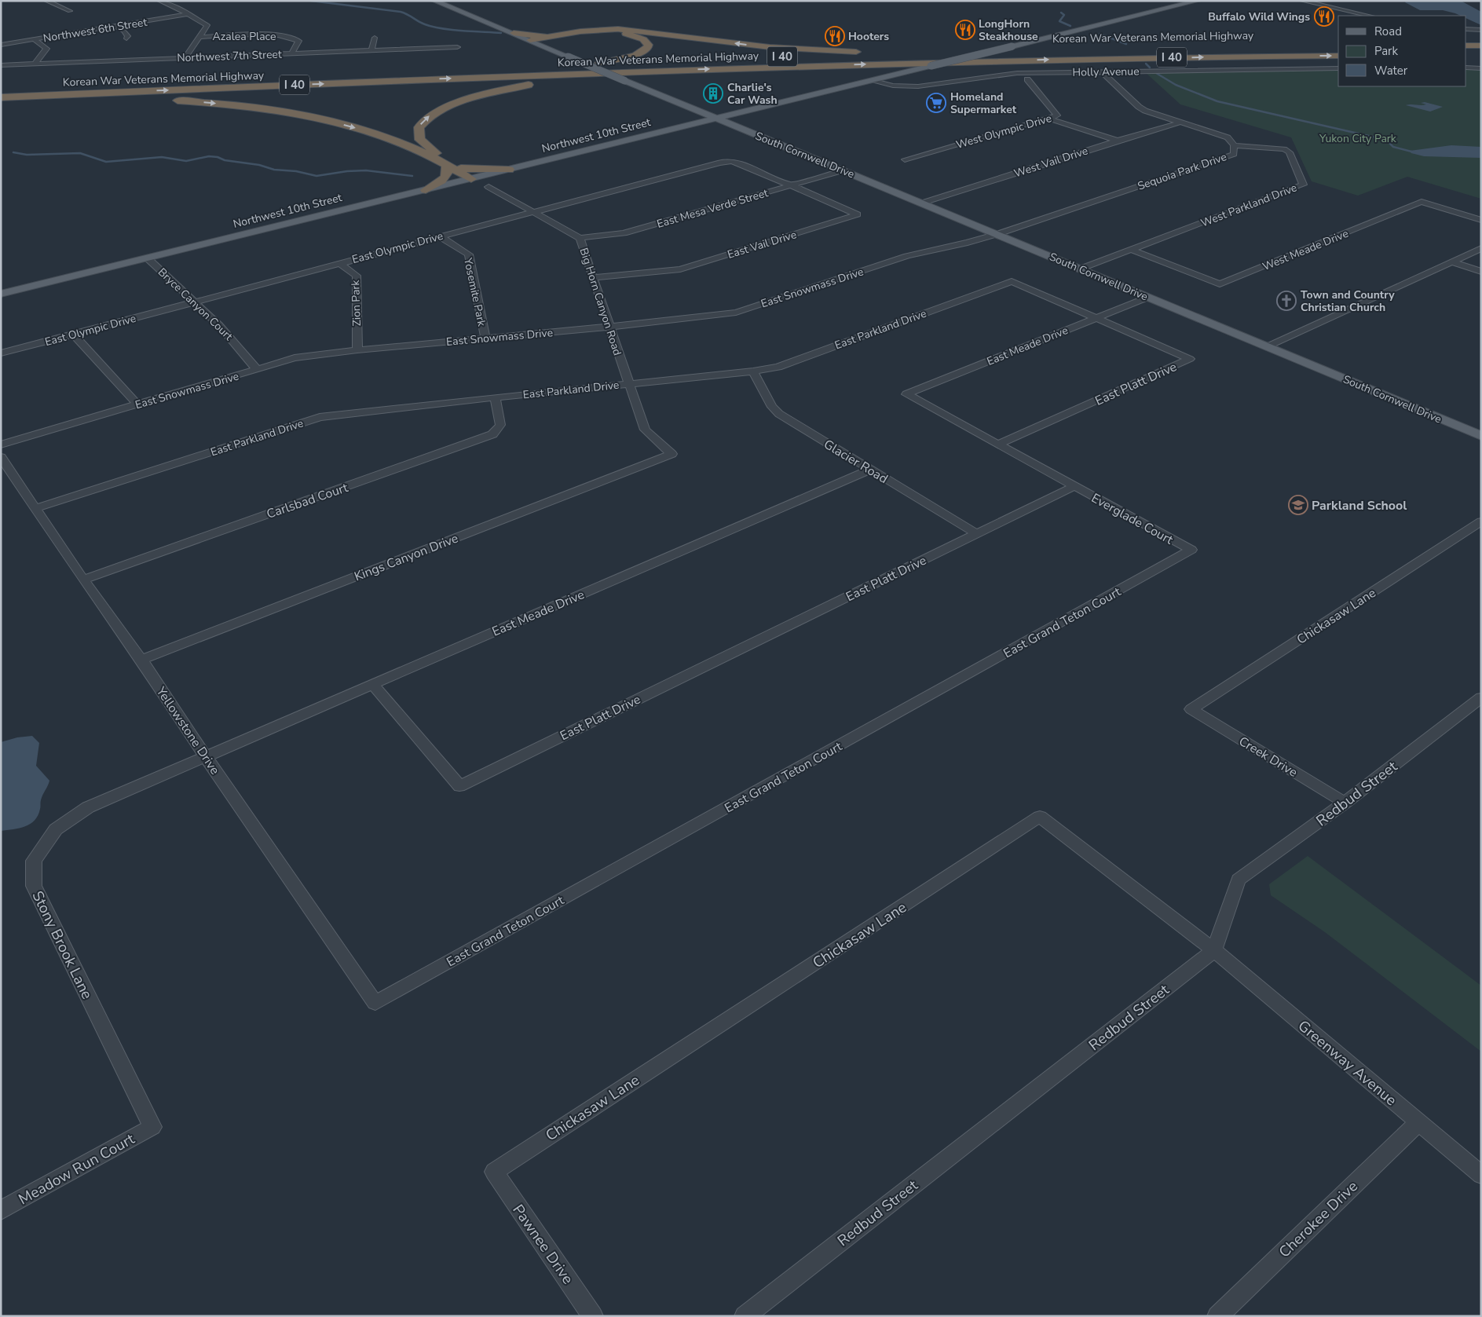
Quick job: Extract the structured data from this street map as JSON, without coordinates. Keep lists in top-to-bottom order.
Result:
{
  "streets": {
    "highway": ["Korean War Veterans Memorial Highway", "I 40"],
    "main road": ["Northwest 10th Street", "South Cornwell Drive"],
    "street": [
      "Northwest 6th Street",
      "Azalea Place",
      "Northwest 7th Street",
      "Holly Avenue",
      "West Olympic Drive",
      "West Vail Drive",
      "Sequoia Park Drive",
      "West Parkland Drive",
      "East Mesa Verde Street",
      "East Vail Drive",
      "East Olympic Drive",
      "West Meade Drive",
      "East Snowmass Drive",
      "Yosemite Park",
      "Big Horn Canyon Road",
      "Zion Park",
      "Bryce Canyon Court",
      "East Parkland Drive",
      "East Meade Drive",
      "East Platt Drive",
      "Glacier Road",
      "Carlsbad Court",
      "Everglade Court",
      "Kings Canyon Drive",
      "Chickasaw Lane",
      "East Grand Teton Court",
      "Yellowstone Drive",
      "Creek Drive",
      "Redbud Street",
      "Stony Brook Lane",
      "Greenway Avenue",
      "Meadow Run Court",
      "Cherokee Drive",
      "Pawnee Drive"
    ]
  },
  "crossings": [
    ["Azalea Place", "Northwest 7th Street"],
    ["Holly Avenue", "Northwest 10th Street"],
    ["Holly Avenue", "Sequoia Park Drive"],
    ["Northwest 10th Street", "South Cornwell Drive"],
    ["Northwest 10th Street", "Bryce Canyon Court"],
    ["South Cornwell Drive", "West Vail Drive"],
    ["South Cornwell Drive", "Sequoia Park Drive"],
    ["South Cornwell Drive", "East Mesa Verde Street"],
    ["South Cornwell Drive", "East Snowmass Drive"],
    ["South Cornwell Drive", "East Meade Drive"],
    ["West Vail Drive", "Sequoia Park Drive"],
    ["Sequoia Park Drive", "West Parkland Drive"],
    ["Sequoia Park Drive", "East Snowmass Drive"],
    ["West Parkland Drive", "West Meade Drive"],
    ["East Mesa Verde Street", "East Vail Drive"],
    ["East Mesa Verde Street", "East Olympic Drive"],
    ["East Mesa Verde Street", "Big Horn Canyon Road"],
    ["East Vail Drive", "East Olympic Drive"],
    ["East Vail Drive", "Big Horn Canyon Road"],
    ["East Olympic Drive", "Yosemite Park"],
    ["East Olympic Drive", "Big Horn Canyon Road"],
    ["East Olympic Drive", "Zion Park"],
    ["East Olympic Drive", "Bryce Canyon Court"],
    ["East Snowmass Drive", "Yosemite Park"],
    ["East Snowmass Drive", "Big Horn Canyon Road"],
    ["East Snowmass Drive", "Zion Park"],
    ["East Snowmass Drive", "Bryce Canyon Court"],
    ["Big Horn Canyon Road", "East Parkland Drive"],
    ["Big Horn Canyon Road", "Kings Canyon Drive"],
    ["East Parkland Drive", "East Meade Drive"],
    ["East Parkland Drive", "East Platt Drive"],
    ["East Parkland Drive", "Glacier Road"],
    ["East Parkland Drive", "Carlsbad Court"],
    ["East Parkland Drive", "Yellowstone Drive"],
    ["East Meade Drive", "East Platt Drive"],
    ["East Meade Drive", "Glacier Road"],
    ["East Meade Drive", "Yellowstone Drive"],
    ["East Meade Drive", "Stony Brook Lane"],
    ["East Platt Drive", "Glacier Road"],
    ["East Platt Drive", "Everglade Court"],
    ["Carlsbad Court", "Yellowstone Drive"],
    ["Everglade Court", "East Grand Teton Court"],
    ["Kings Canyon Drive", "Yellowstone Drive"],
    ["Chickasaw Lane", "Creek Drive"],
    ["Chickasaw Lane", "Redbud Street"],
    ["Chickasaw Lane", "Greenway Avenue"],
    ["Chickasaw Lane", "Pawnee Drive"],
    ["East Grand Teton Court", "Yellowstone Drive"],
    ["Yellowstone Drive", "Stony Brook Lane"],
    ["Creek Drive", "Redbud Street"],
    ["Redbud Street", "Greenway Avenue"],
    ["Stony Brook Lane", "Meadow Run Court"],
    ["Greenway Avenue", "Cherokee Drive"]
  ],
  "parks": ["Yukon City Park"],
  "places": {
    "restaurant": ["Buffalo Wild Wings", "LongHorn Steakhouse", "Hooters"],
    "building": ["Charlie's Car Wash"],
    "supermarket": ["Homeland Supermarket"],
    "church": ["Town and Country Christian Church"],
    "school or university": ["Parkland School"]
  },
  "legend": ["Road", "Park", "Water"]
}
